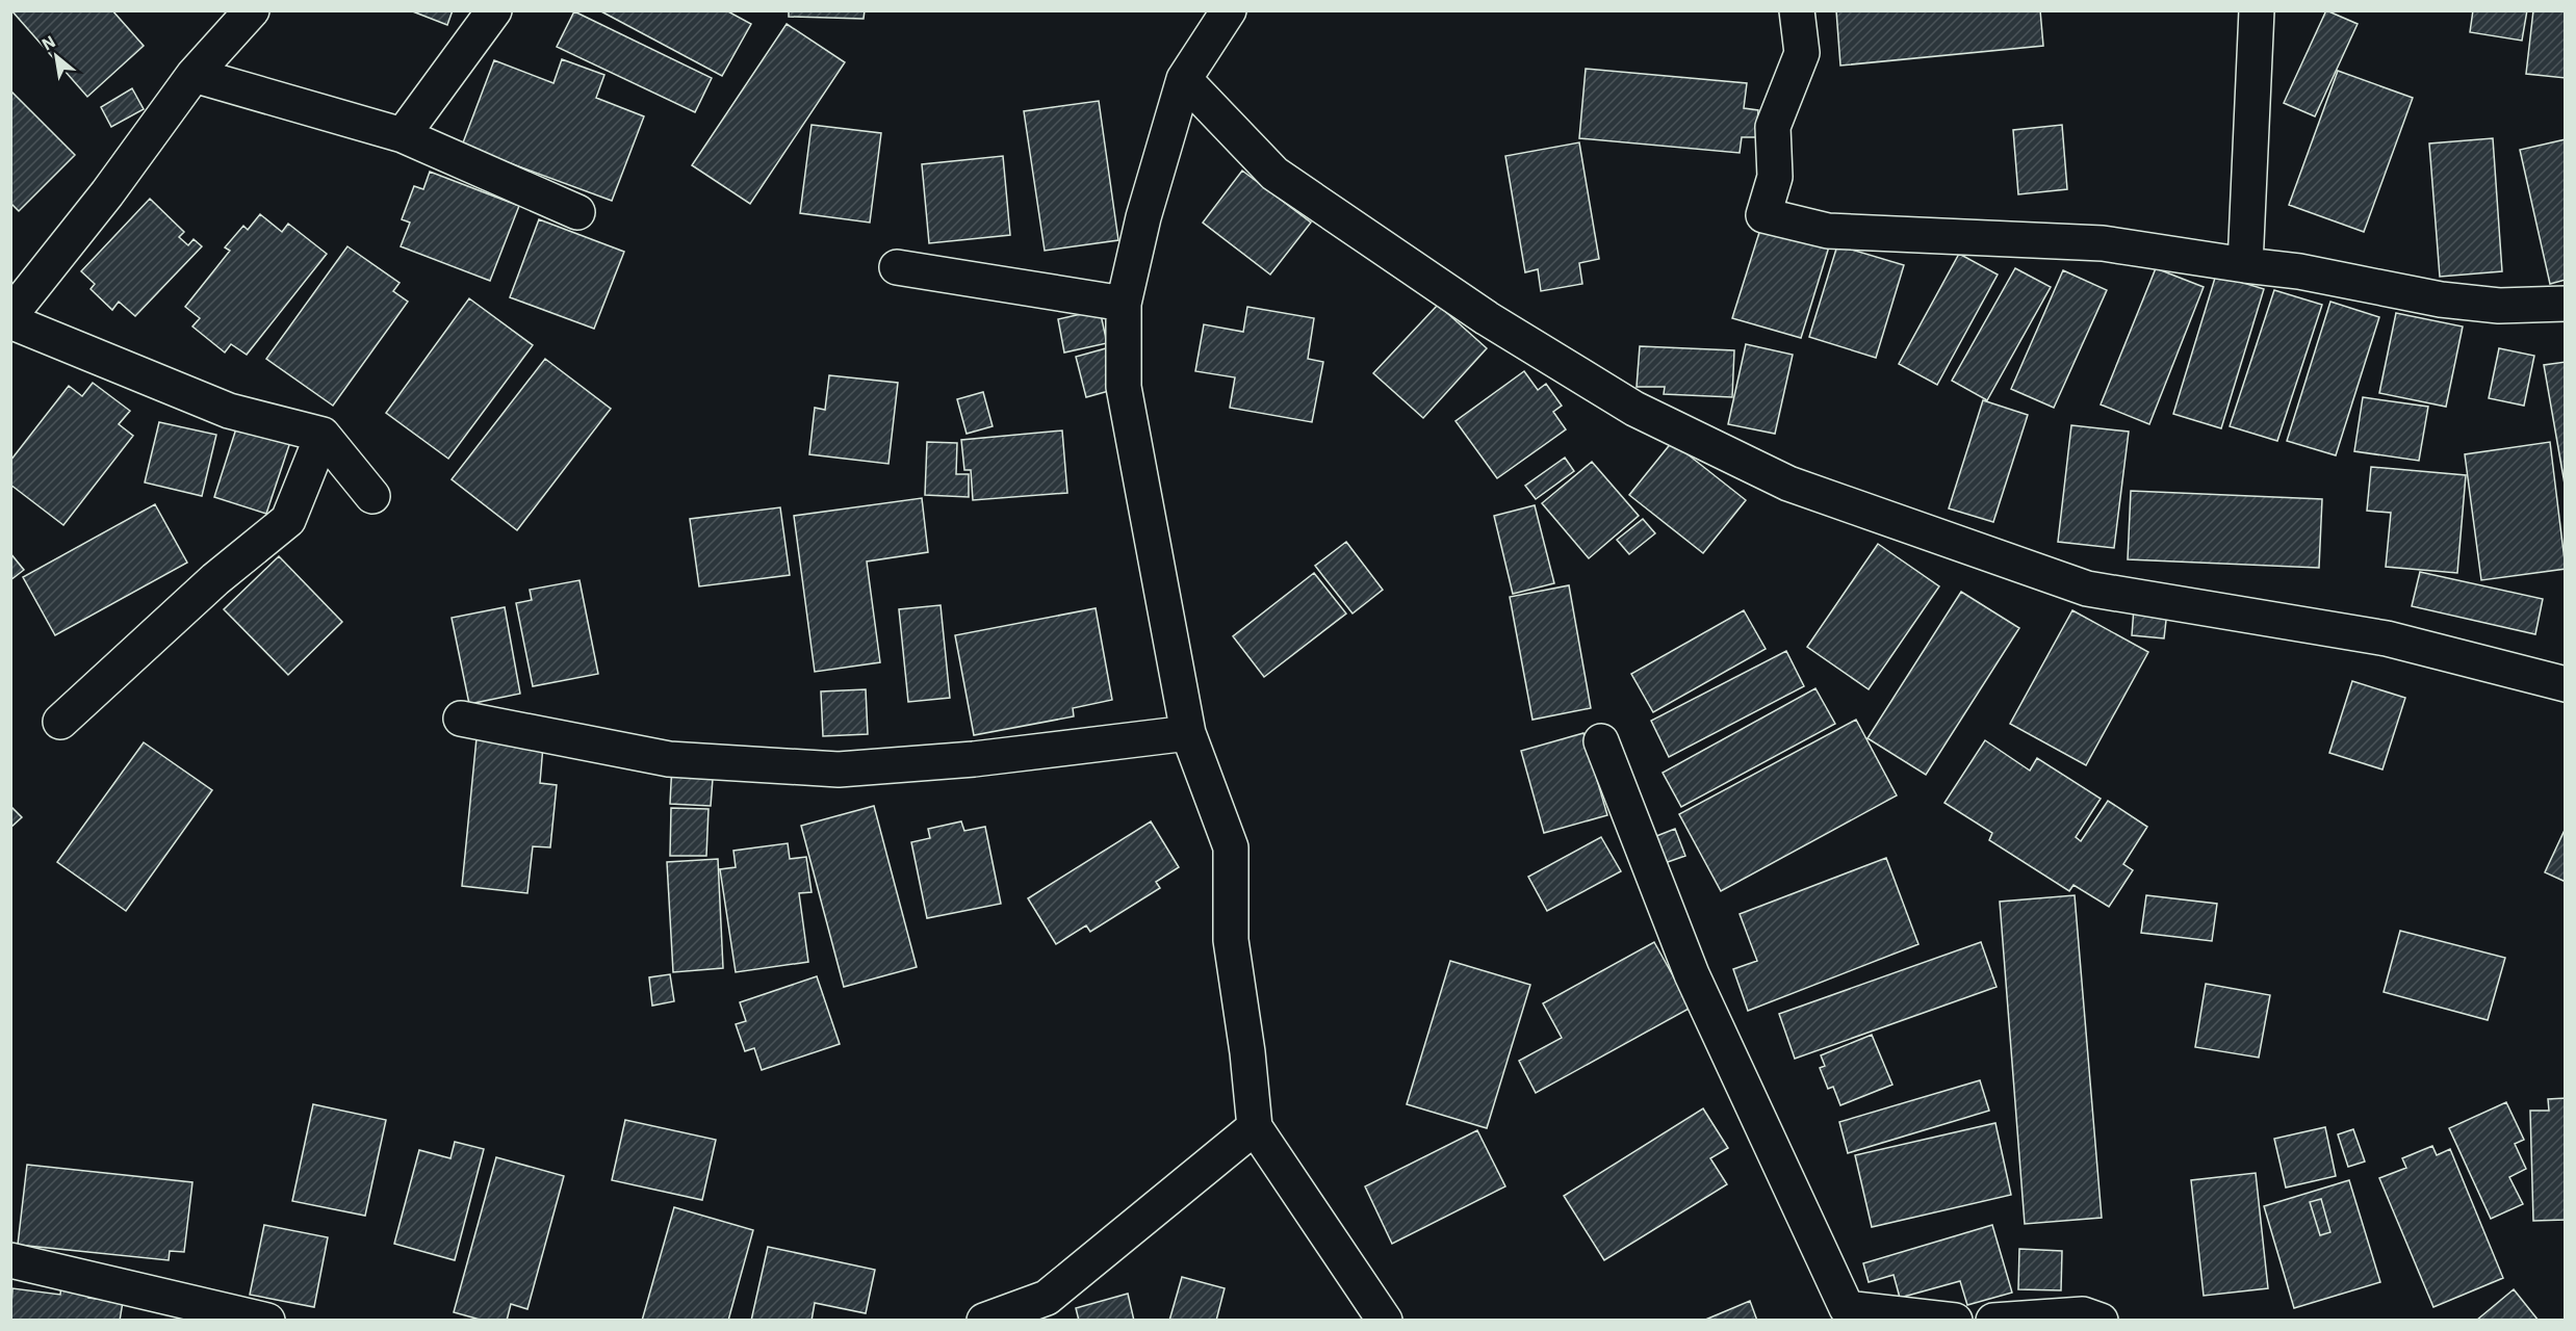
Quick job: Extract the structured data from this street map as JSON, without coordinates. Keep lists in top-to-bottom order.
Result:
{
  "north": "top left"
}
